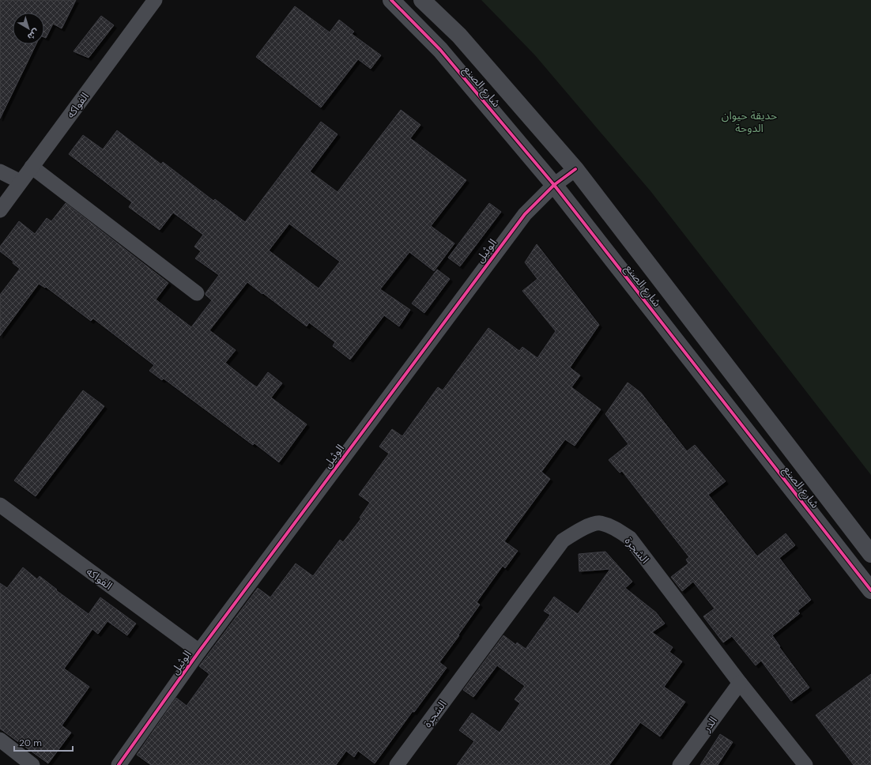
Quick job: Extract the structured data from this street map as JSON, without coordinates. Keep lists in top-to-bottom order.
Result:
{
  "streets": {
    "street": [
      "شارع الصنع",
      "الفواكه",
      "الوثيل",
      "الشجرة",
      "الدر"
    ]
  },
  "crossings": [
    ["شارع الصنع", "الوثيل"],
    ["الفواكه", "الوثيل"],
    ["الشجرة", "الدر"]
  ],
  "parks": ["حديقة حيوان الدوحة"],
  "scale_bar": "20 m",
  "north": "bottom right"
}
